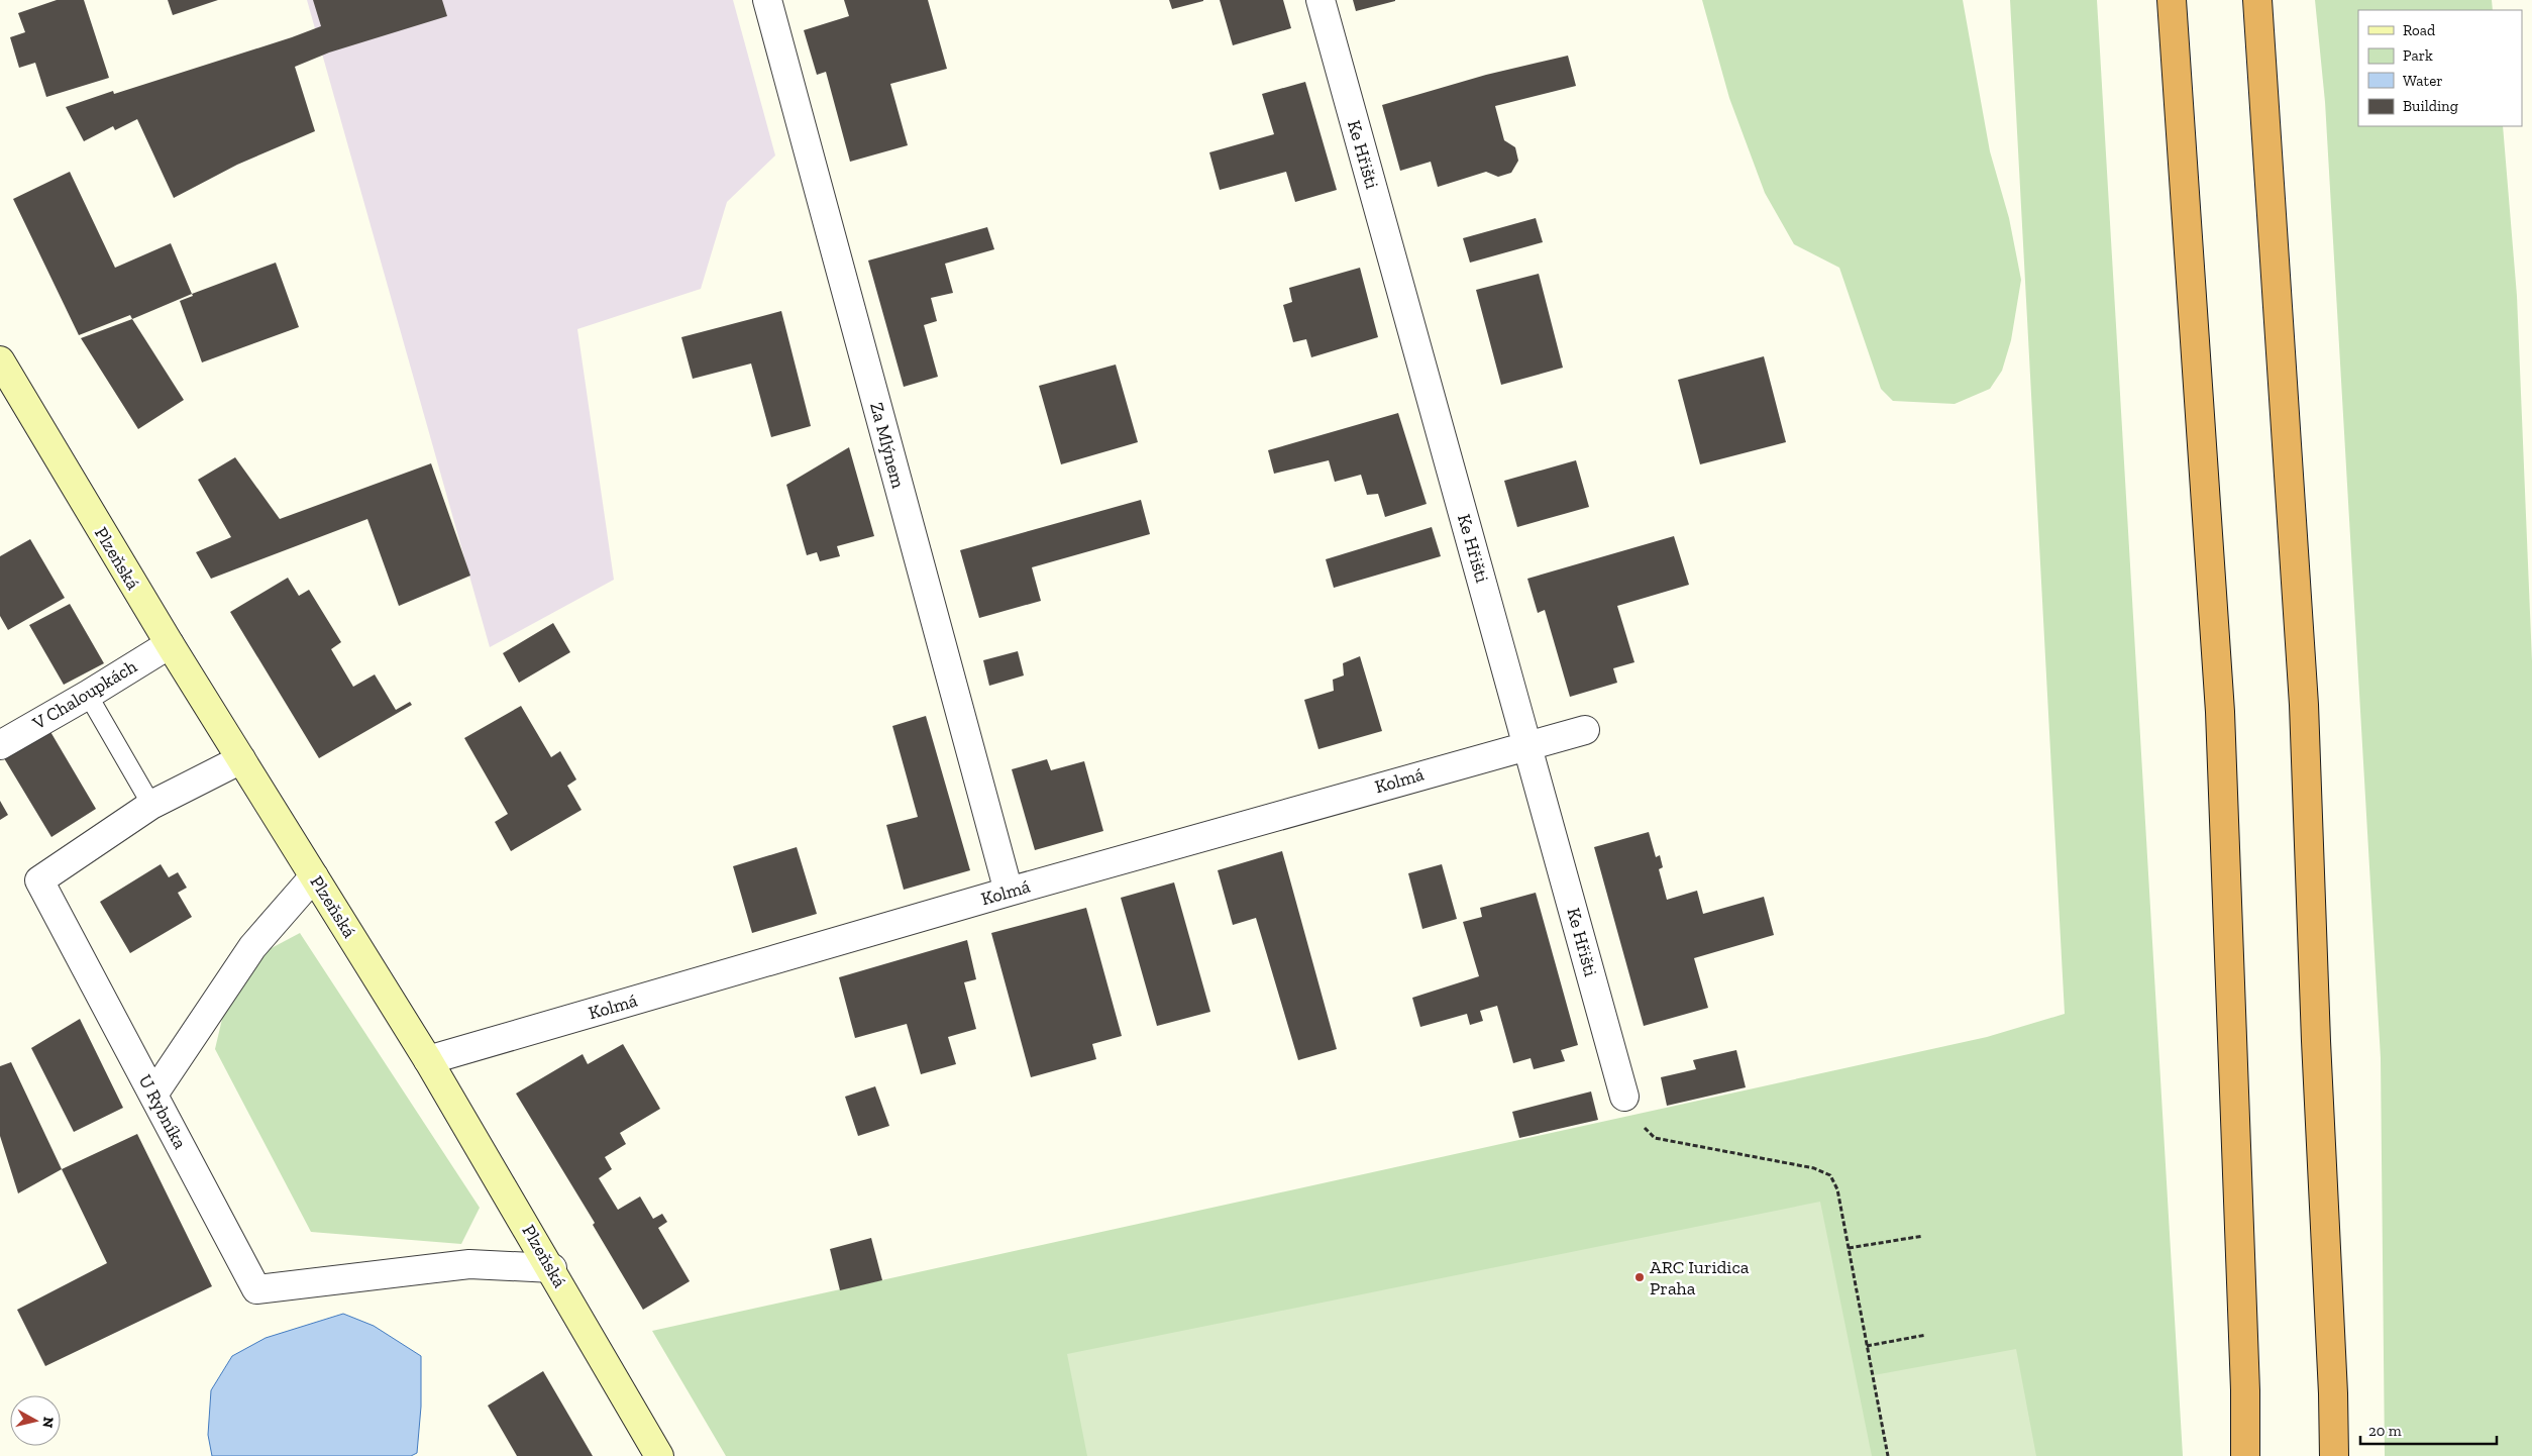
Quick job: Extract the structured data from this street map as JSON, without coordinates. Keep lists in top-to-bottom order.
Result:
{
  "streets": {
    "main road": ["Plzeňská"],
    "street": [
      "Ke Hřišti",
      "Za Mlýnem",
      "V Chaloupkách",
      "Kolmá",
      "U Rybníka"
    ]
  },
  "crossings": [
    ["Ke Hřišti", "Kolmá"],
    ["Za Mlýnem", "Kolmá"],
    ["Plzeňská", "V Chaloupkách"],
    ["Plzeňská", "Kolmá"],
    ["Plzeňská", "U Rybníka"]
  ],
  "places": ["ARC Iuridica Praha"],
  "legend": [
    "Road",
    "Park",
    "Water",
    "Building"
  ],
  "scale_bar": "20 m",
  "north": "right"
}
